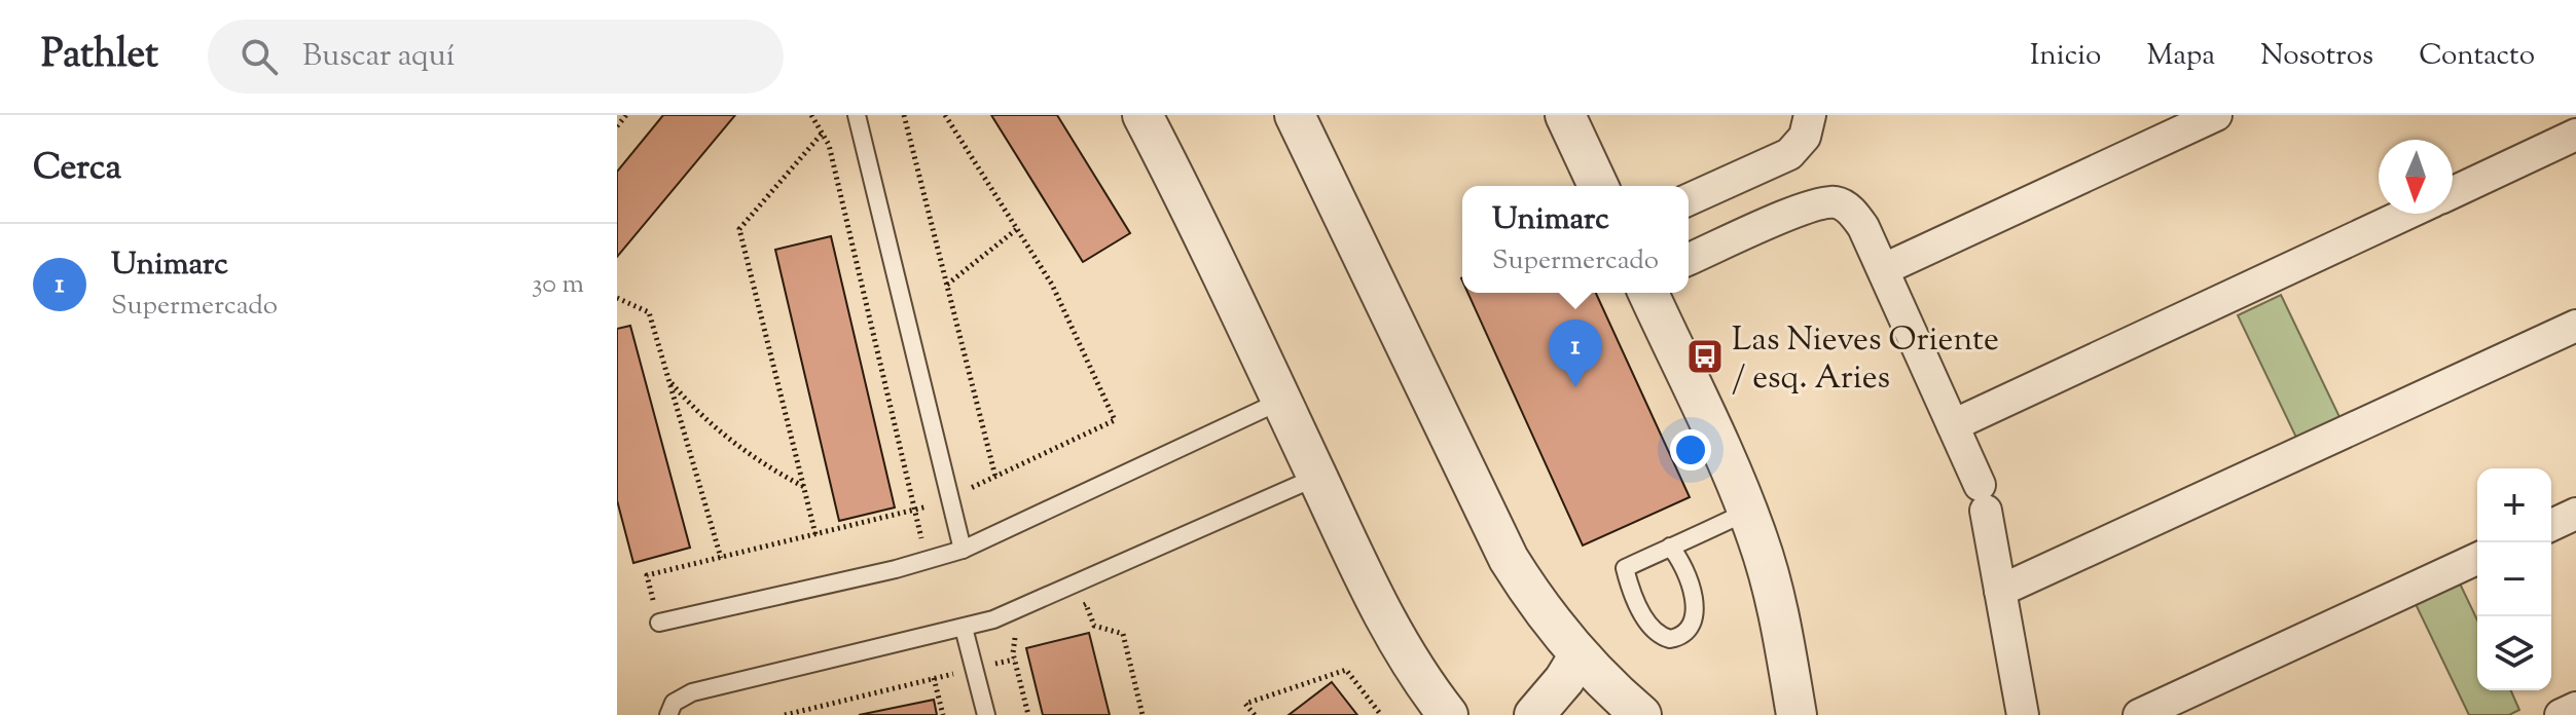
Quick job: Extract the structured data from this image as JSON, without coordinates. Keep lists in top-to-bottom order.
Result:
{
  "places": {
    "bus stop": ["Las Nieves Oriente / esq. Aries"]
  },
  "north": "bottom",
  "page": {
    "header": "Pathlet",
    "search": "Buscar aquí",
    "nav": [
      "Inicio",
      "Mapa",
      "Nosotros",
      "Contacto"
    ],
    "heading": "Cerca",
    "popup": ["Unimarc", "Supermercado"],
    "list": [
      {
        "mark": "1",
        "name": "Unimarc",
        "note": "Supermercado",
        "value": "30 m"
      }
    ],
    "pins": "1",
    "map_buttons": ["+", "−"]
  }
}
